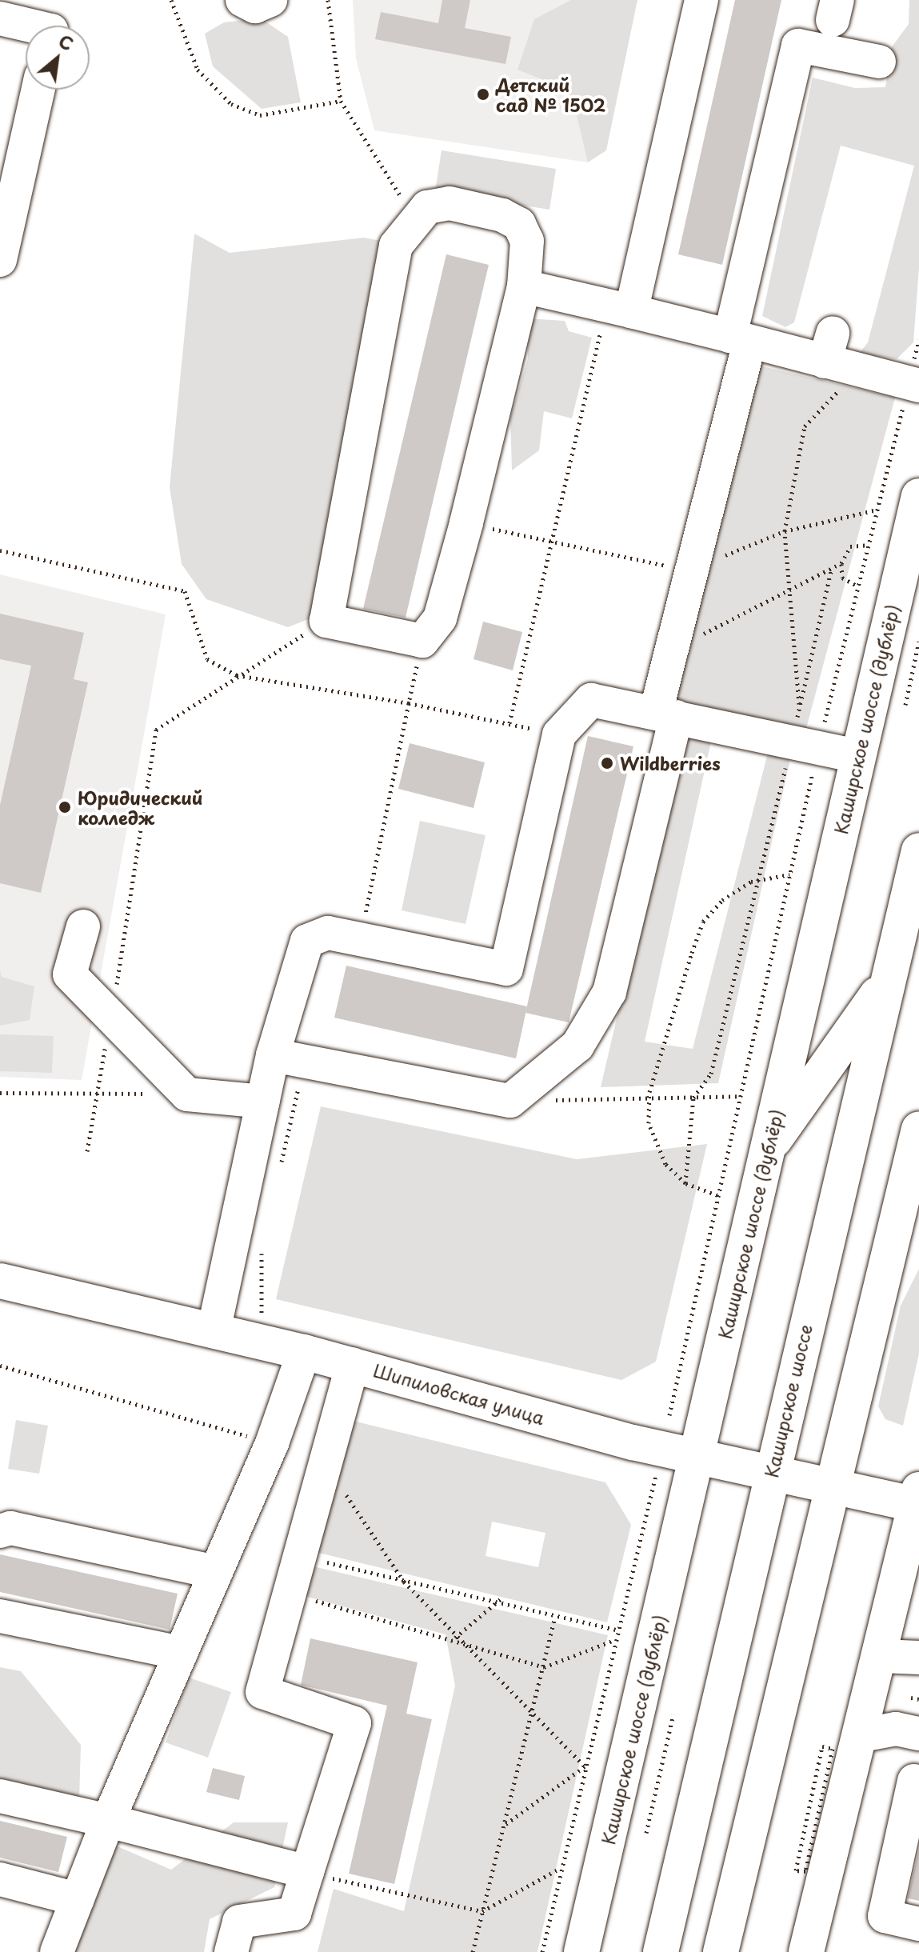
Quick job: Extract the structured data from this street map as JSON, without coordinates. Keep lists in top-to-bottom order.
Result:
{
  "streets": {
    "main road": ["Каширское шоссе (дублёр)", "Шипиловская улица", "Каширское шоссе"]
  },
  "crossings": [
    ["Каширское шоссе (дублёр)", "Шипиловская улица"],
    ["Шипиловская улица", "Каширское шоссе"]
  ],
  "places": ["Детский сад № 1502", "Wildberries", "Юридический колледж"],
  "north": "top right"
}
